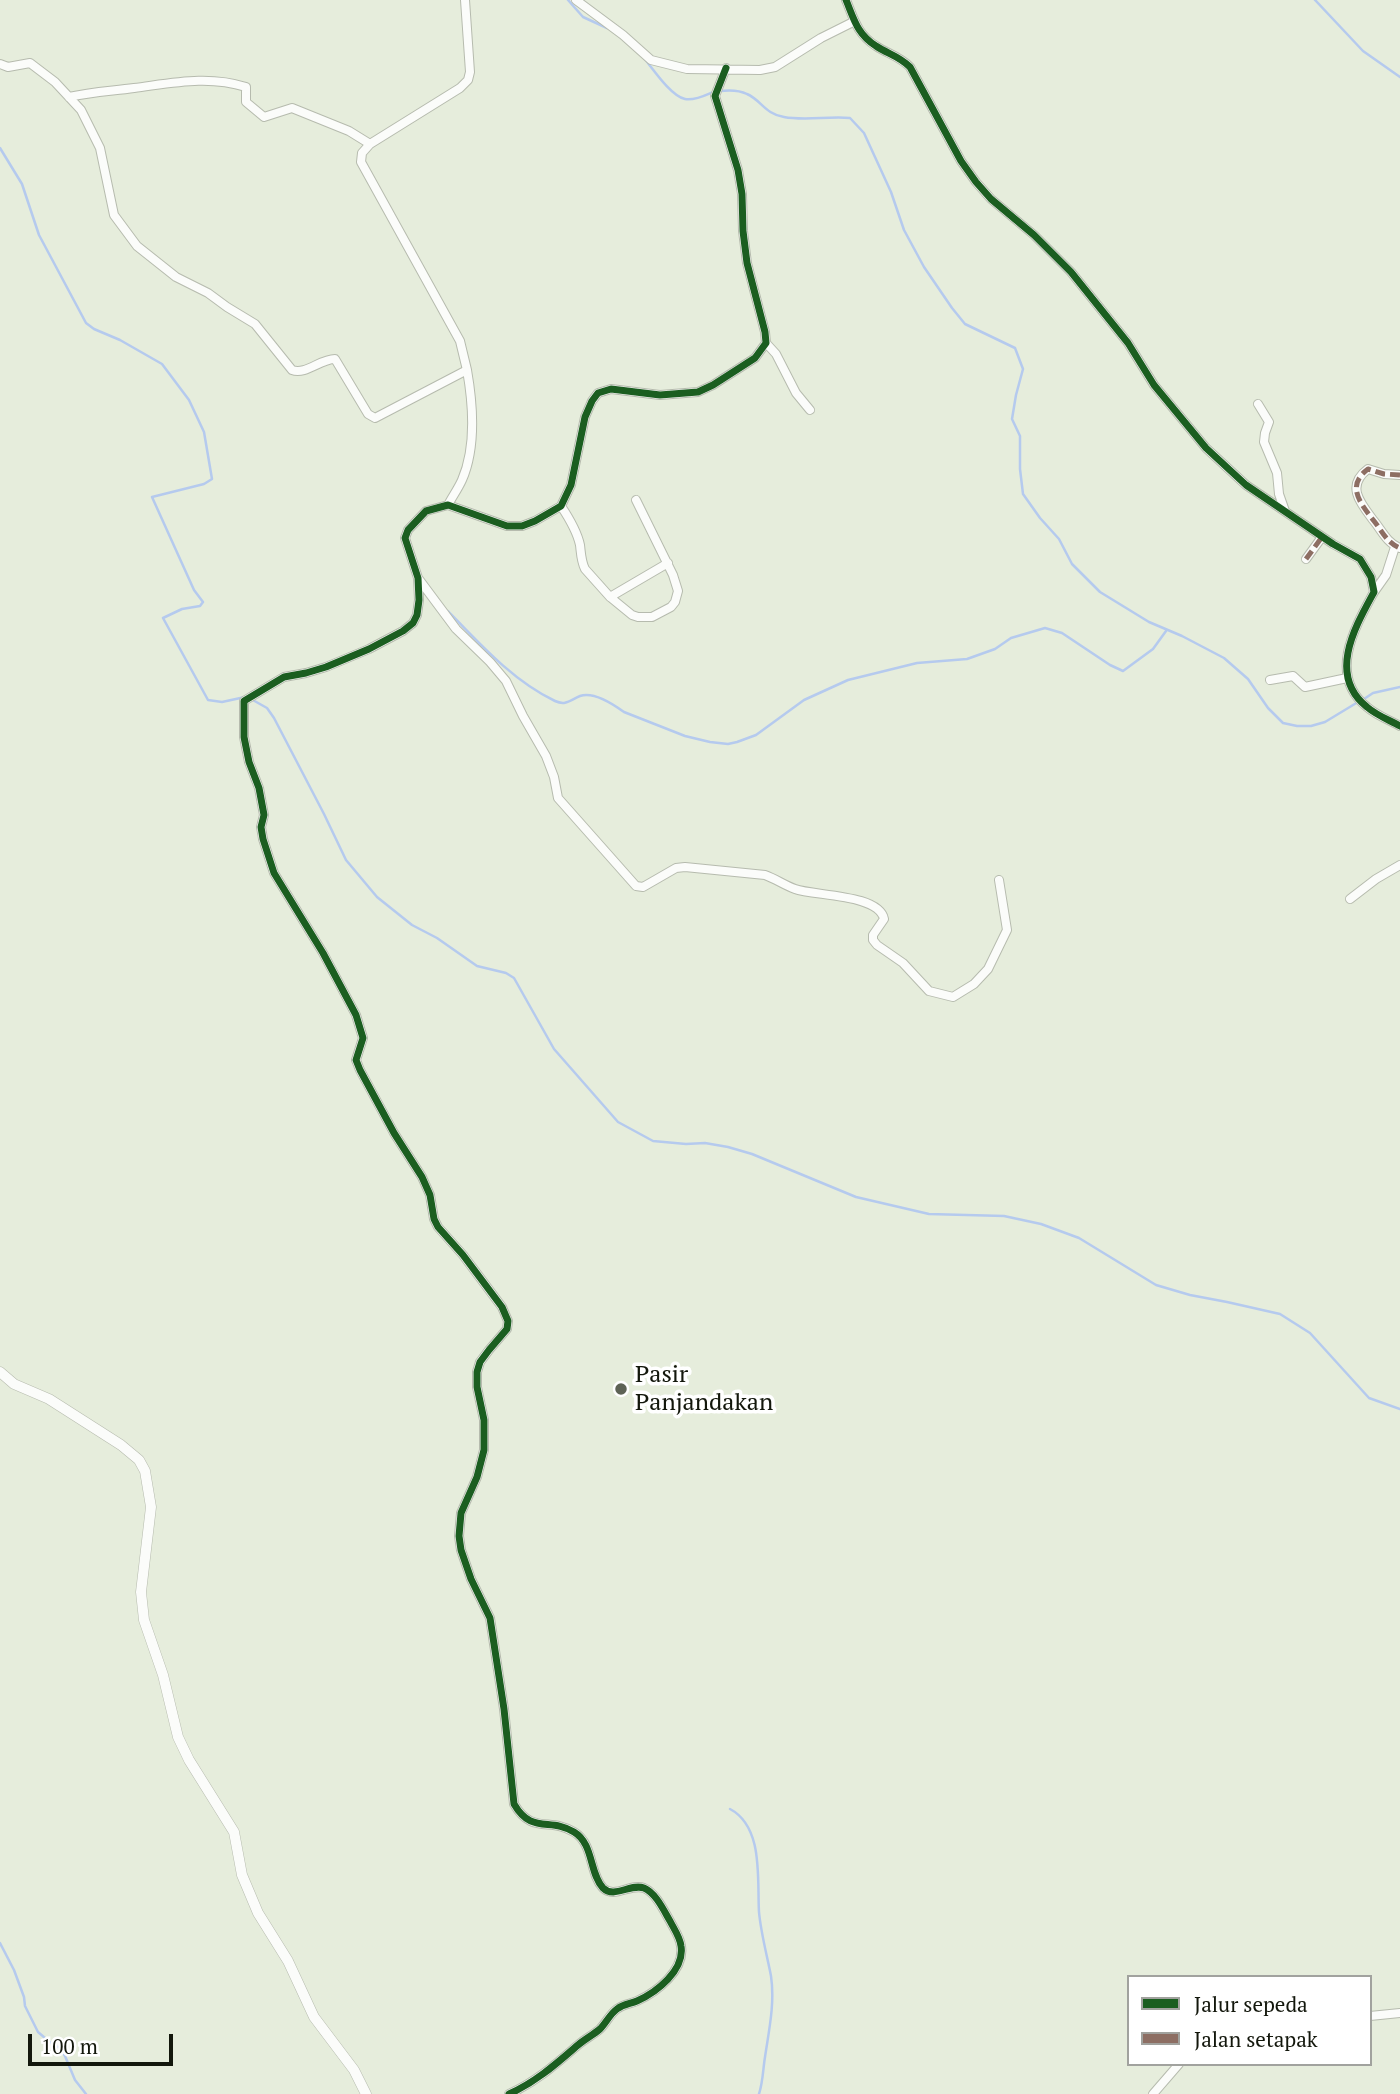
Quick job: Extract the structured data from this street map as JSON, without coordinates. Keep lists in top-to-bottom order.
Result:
{
  "places": ["Pasir Panjandakan"],
  "legend": ["Jalur sepeda", "Jalan setapak"],
  "scale_bar": "100 m"
}
